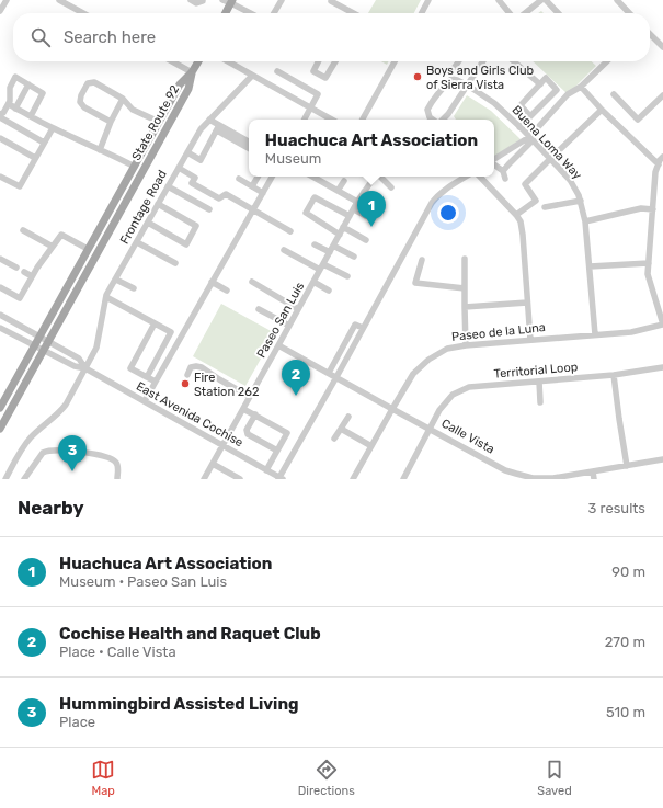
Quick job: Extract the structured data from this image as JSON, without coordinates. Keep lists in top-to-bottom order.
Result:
{
  "streets": {
    "main road": ["State Route 92"],
    "street": [
      "Buena Loma Way",
      "Frontage Road",
      "Paseo San Luis",
      "Paseo de la Luna",
      "Territorial Loop",
      "East Avenida Cochise",
      "Calle Vista"
    ]
  },
  "crossings": [
    ["Buena Loma Way", "Paseo de la Luna"],
    ["Frontage Road", "East Avenida Cochise"],
    ["Paseo San Luis", "East Avenida Cochise"],
    ["Paseo San Luis", "Calle Vista"],
    ["Paseo de la Luna", "Calle Vista"],
    ["Territorial Loop", "Calle Vista"]
  ],
  "places": ["Boys and Girls Club of Sierra Vista", "Fire Station 262"],
  "page": {
    "search": "Search here",
    "popup": ["Huachuca Art Association", "Museum"],
    "pins": ["1", "2", "3"],
    "heading": ["Nearby", "3 results"],
    "list": [
      {
        "mark": "1",
        "name": "Huachuca Art Association",
        "note": "Museum · Paseo San Luis",
        "value": "90 m"
      },
      {
        "mark": "2",
        "name": "Cochise Health and Raquet Club",
        "note": "Place · Calle Vista",
        "value": "270 m"
      },
      {
        "mark": "3",
        "name": "Hummingbird Assisted Living",
        "note": "Place",
        "value": "510 m"
      }
    ],
    "nav": ["Map", "Directions", "Saved"]
  }
}
